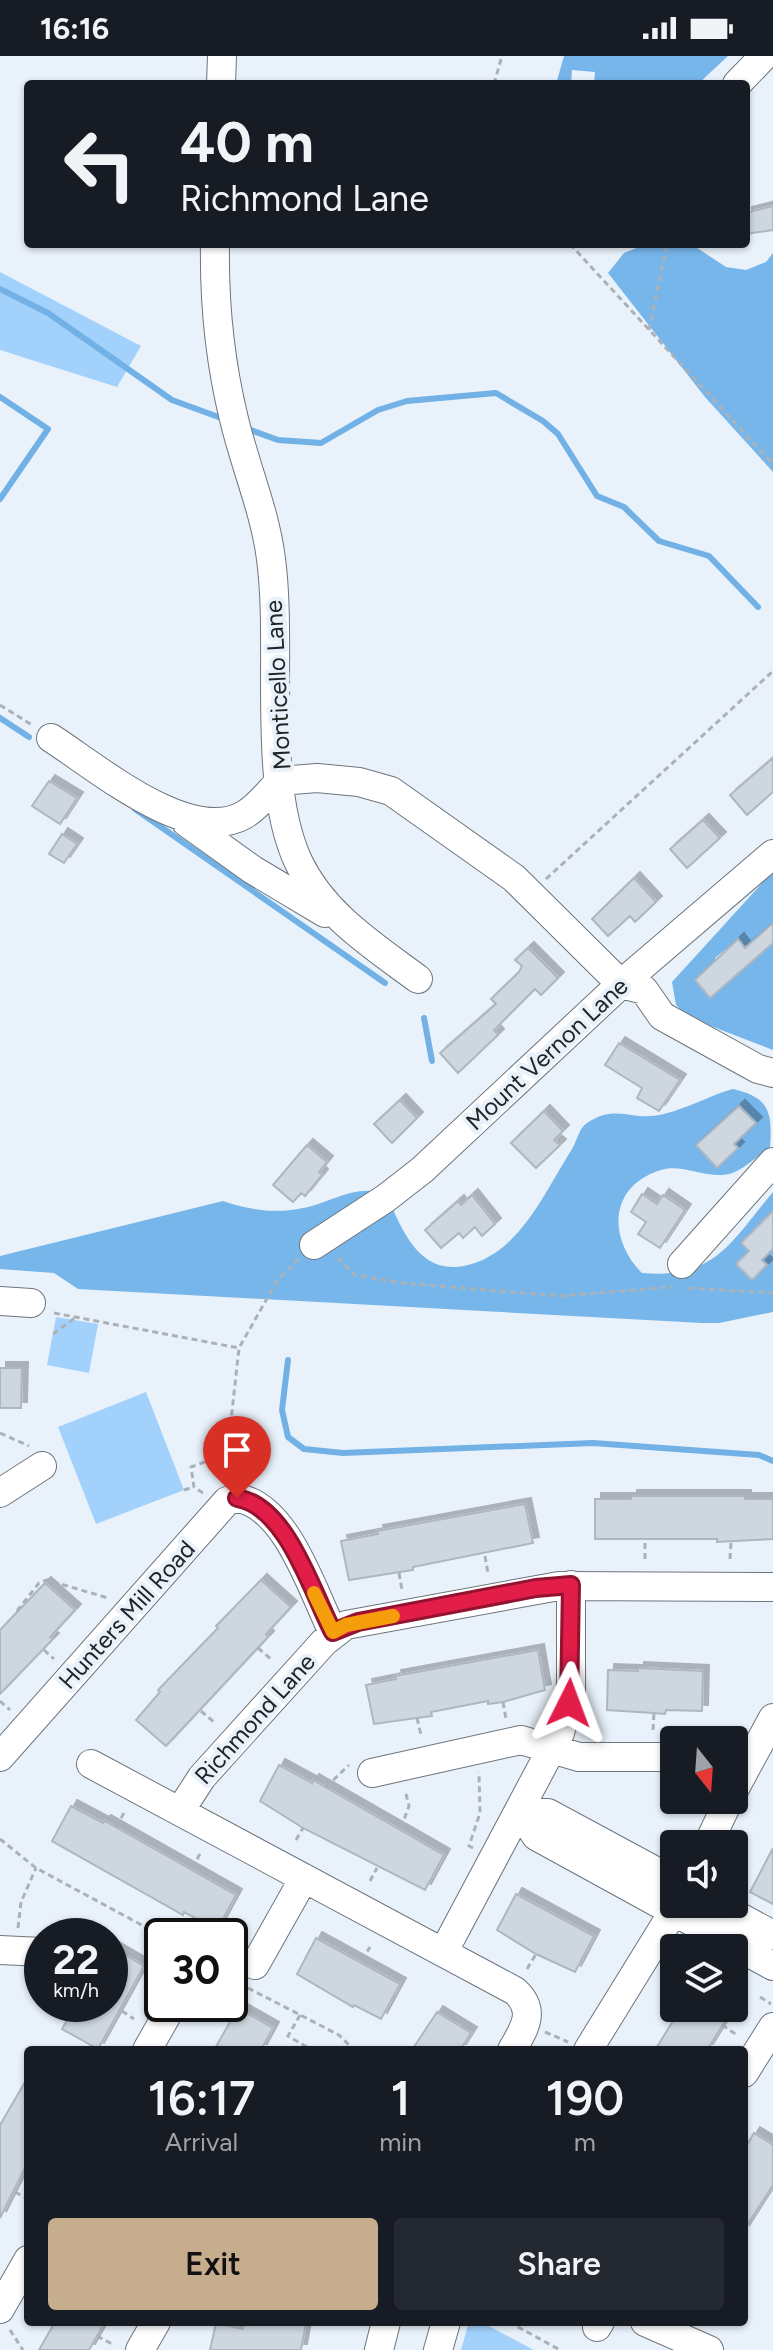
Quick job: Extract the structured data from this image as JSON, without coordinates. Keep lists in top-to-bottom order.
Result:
{
  "streets": {
    "street": [
      "Monticello Lane",
      "Mount Vernon Lane",
      "Hunters Mill Road",
      "Richmond Lane"
    ]
  },
  "crossings": [
    ["Monticello Lane", "Mount Vernon Lane"]
  ],
  "north": "bottom",
  "page": {
    "status": "16:16",
    "turn": ["40 m", "Richmond Lane"],
    "speed": "22 km/h",
    "limit": "30",
    "eta": [
      "16:17",
      "Arrival",
      "1",
      "min",
      "190",
      "m"
    ],
    "buttons": ["Exit", "Share"]
  }
}
